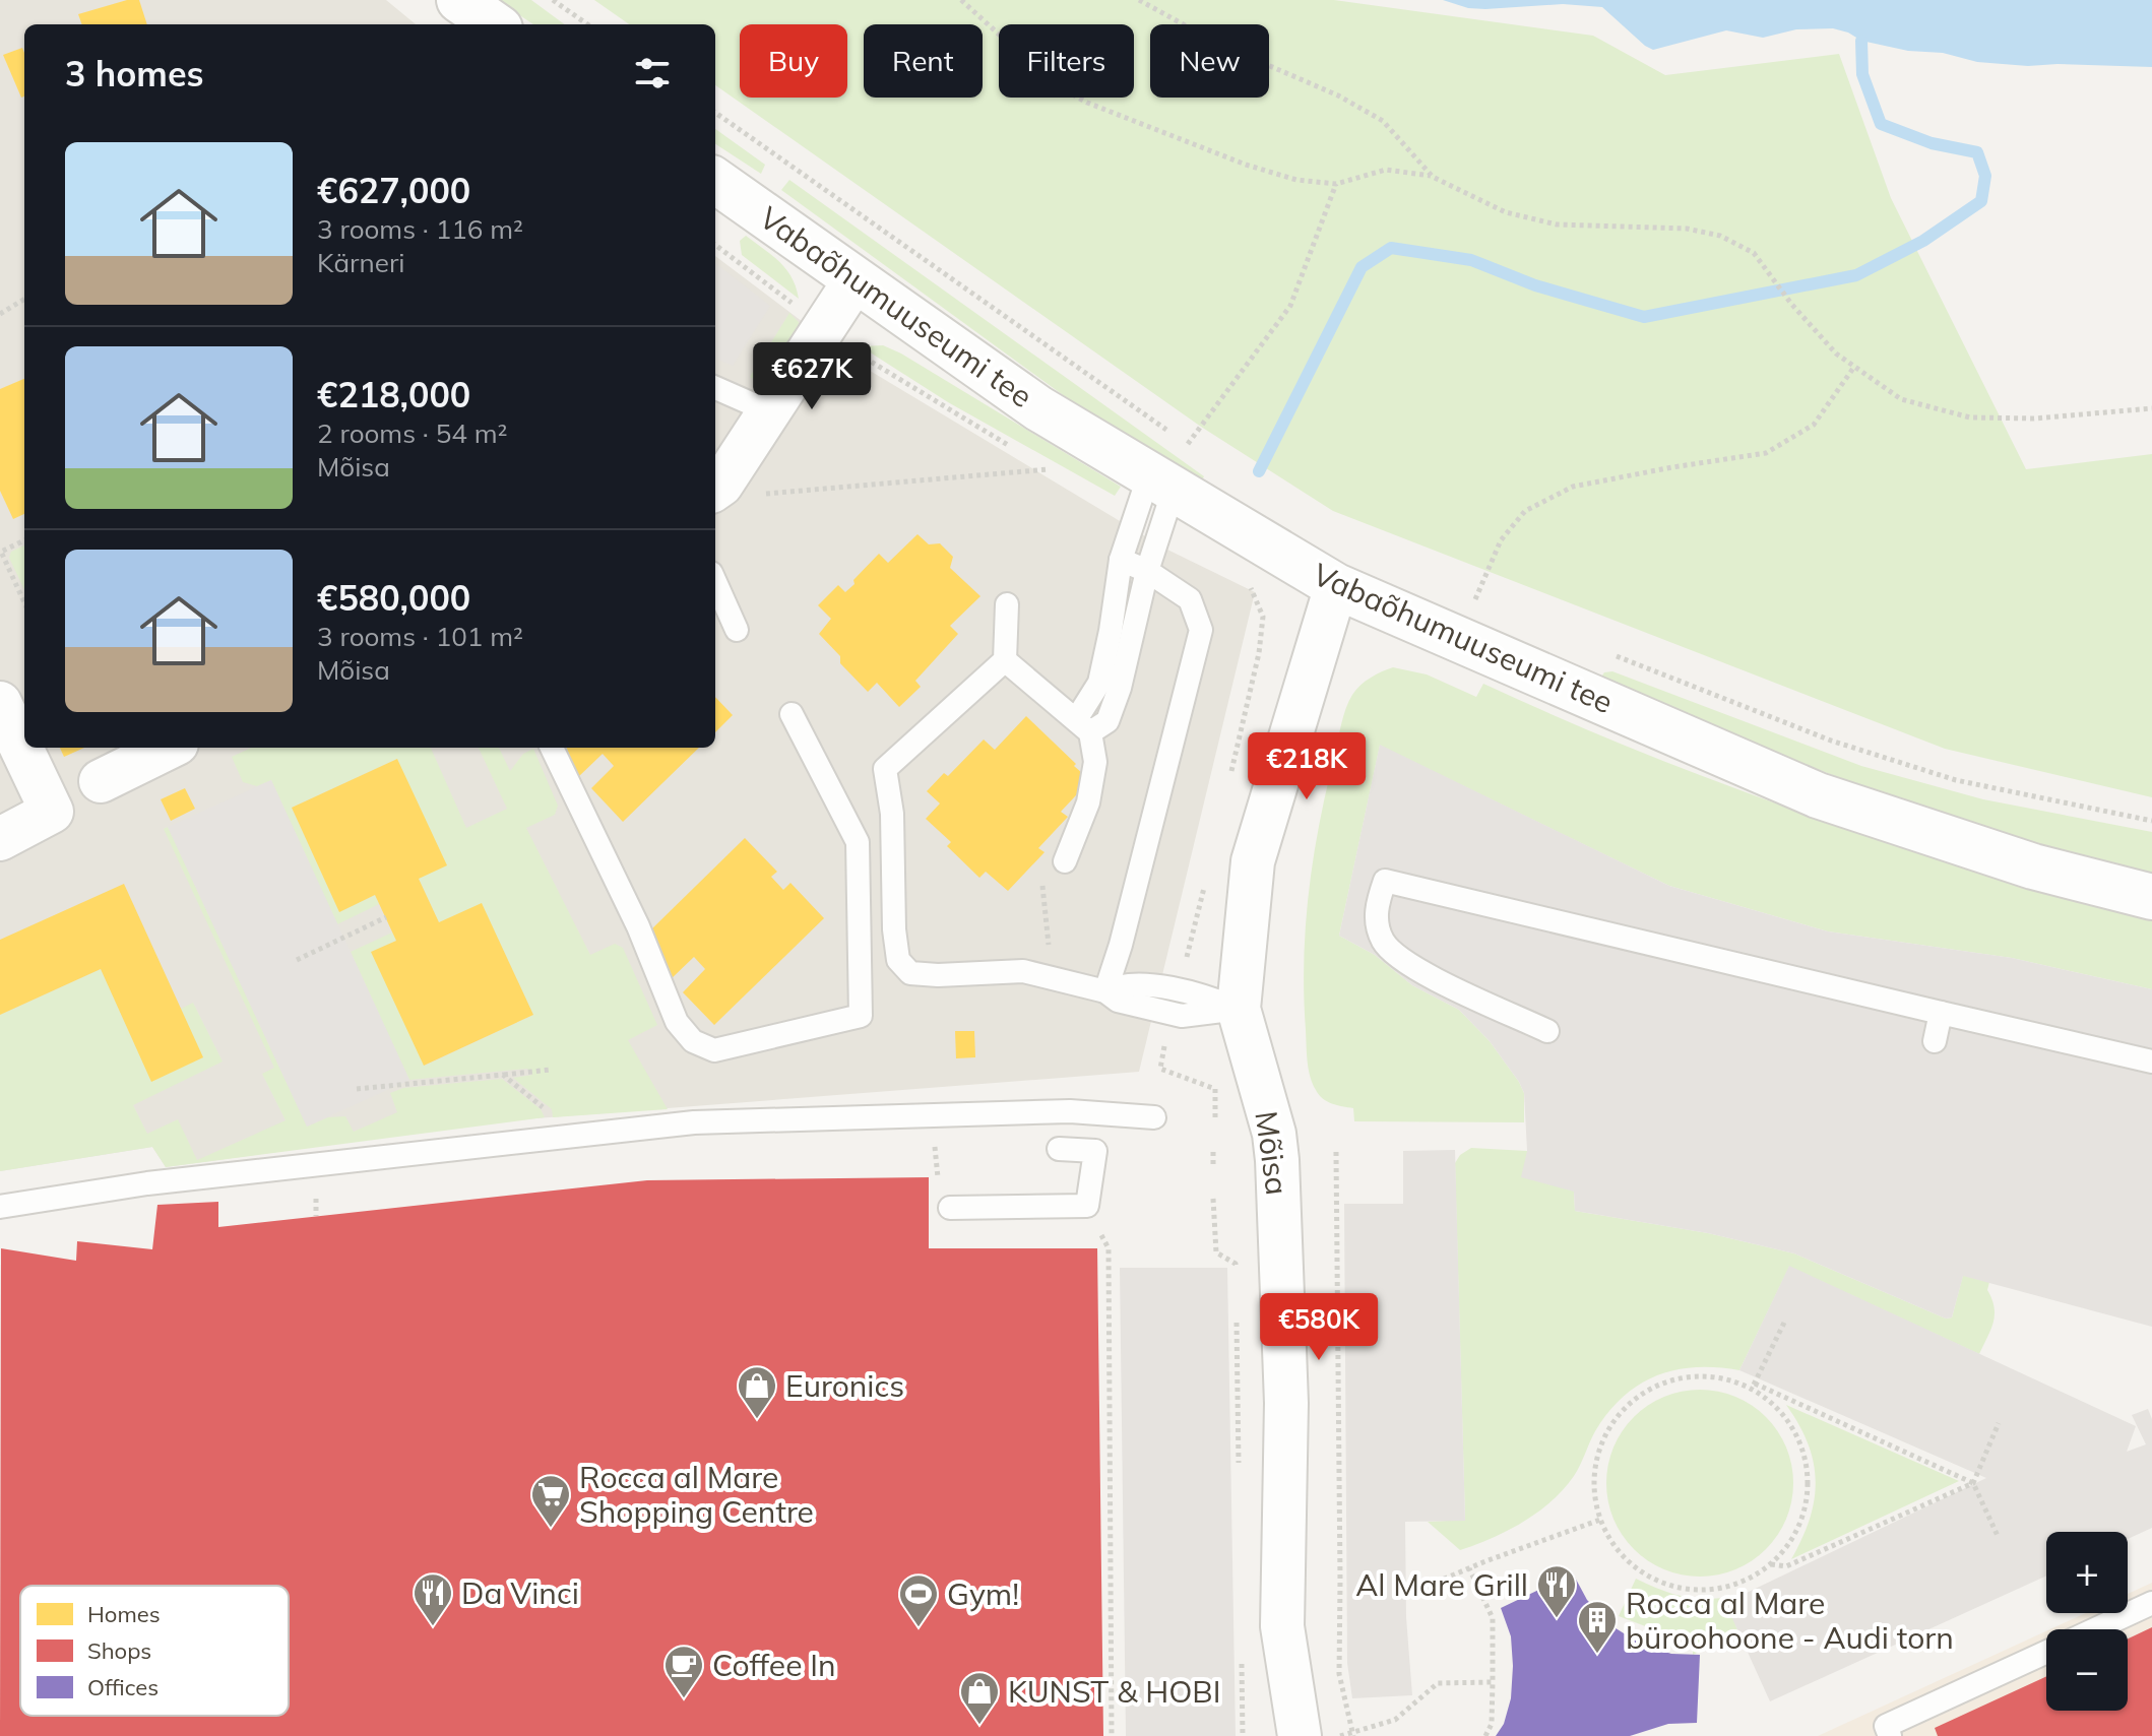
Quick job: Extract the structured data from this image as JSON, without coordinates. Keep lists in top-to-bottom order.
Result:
{
  "streets": {
    "street": ["Vabaõhumuuseumi tee", "Mõisa"]
  },
  "crossings": [
    ["Vabaõhumuuseumi tee", "Mõisa"]
  ],
  "places": {
    "shop": ["Euronics", "KUNST & HOBI"],
    "supermarket": ["Rocca al Mare Shopping Centre"],
    "restaurant": ["Al Mare Grill", "Da Vinci"],
    "sports": ["Gym!"],
    "building": ["Rocca al Mare büroohoone - Audi torn"],
    "cafe": ["Coffee In"]
  },
  "legend": ["Homes", "Shops", "Offices"],
  "page": {
    "chip": [
      "Buy",
      "Rent",
      "Filters",
      "New"
    ],
    "heading": "3 homes",
    "list": [
      {
        "name": "€627,000",
        "note": "3 rooms · 116 m² · Kärneri"
      },
      {
        "name": "€218,000",
        "note": "2 rooms · 54 m² · Mõisa"
      },
      {
        "name": "€580,000",
        "note": "3 rooms · 101 m² · Mõisa"
      }
    ],
    "price": ["€627K", "€218K", "€580K"],
    "map_buttons": ["+", "−"]
  }
}
